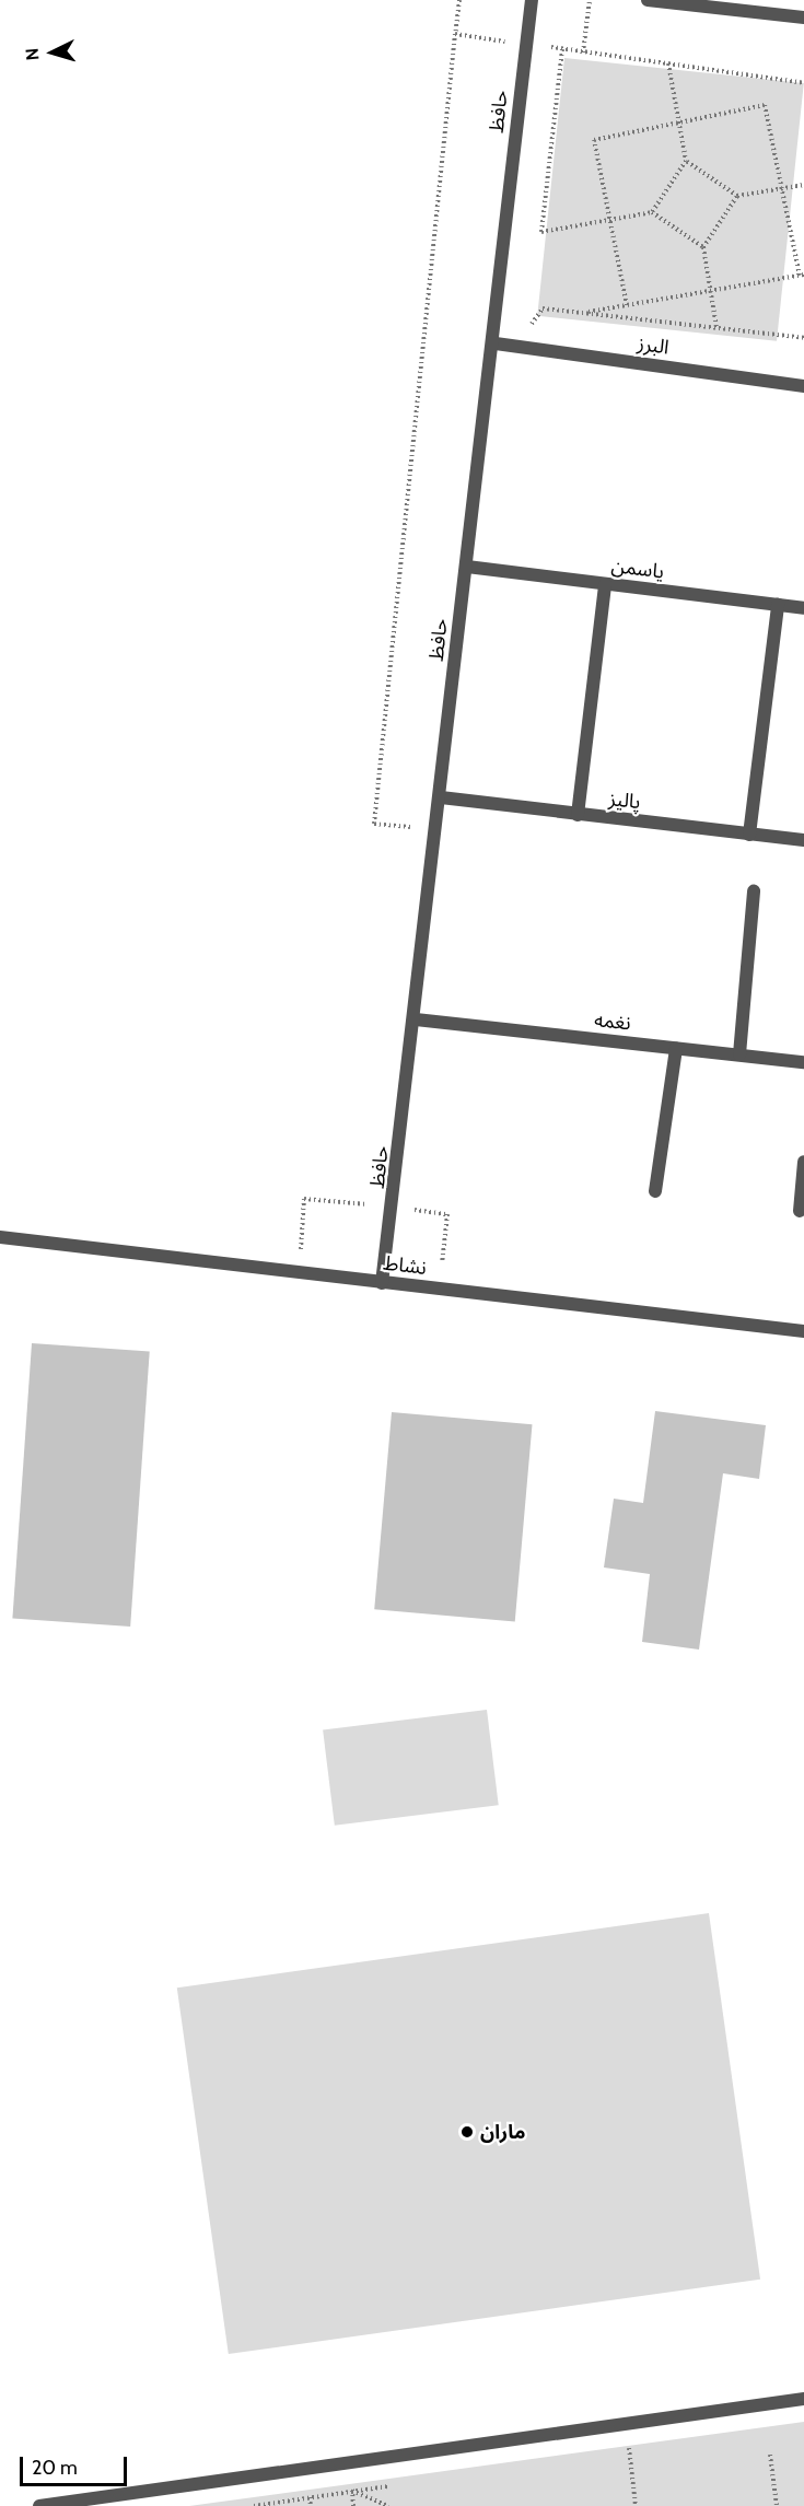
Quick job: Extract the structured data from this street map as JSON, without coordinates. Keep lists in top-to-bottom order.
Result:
{
  "streets": {
    "street": [
      "حافظ",
      "البرز",
      "یاسمن",
      "پالیز",
      "نغمه",
      "نشاط"
    ]
  },
  "crossings": [
    ["حافظ", "البرز"],
    ["حافظ", "یاسمن"],
    ["حافظ", "پالیز"],
    ["حافظ", "نغمه"],
    ["حافظ", "نشاط"]
  ],
  "places": ["ماران"],
  "scale_bar": "20 m",
  "north": "left"
}
